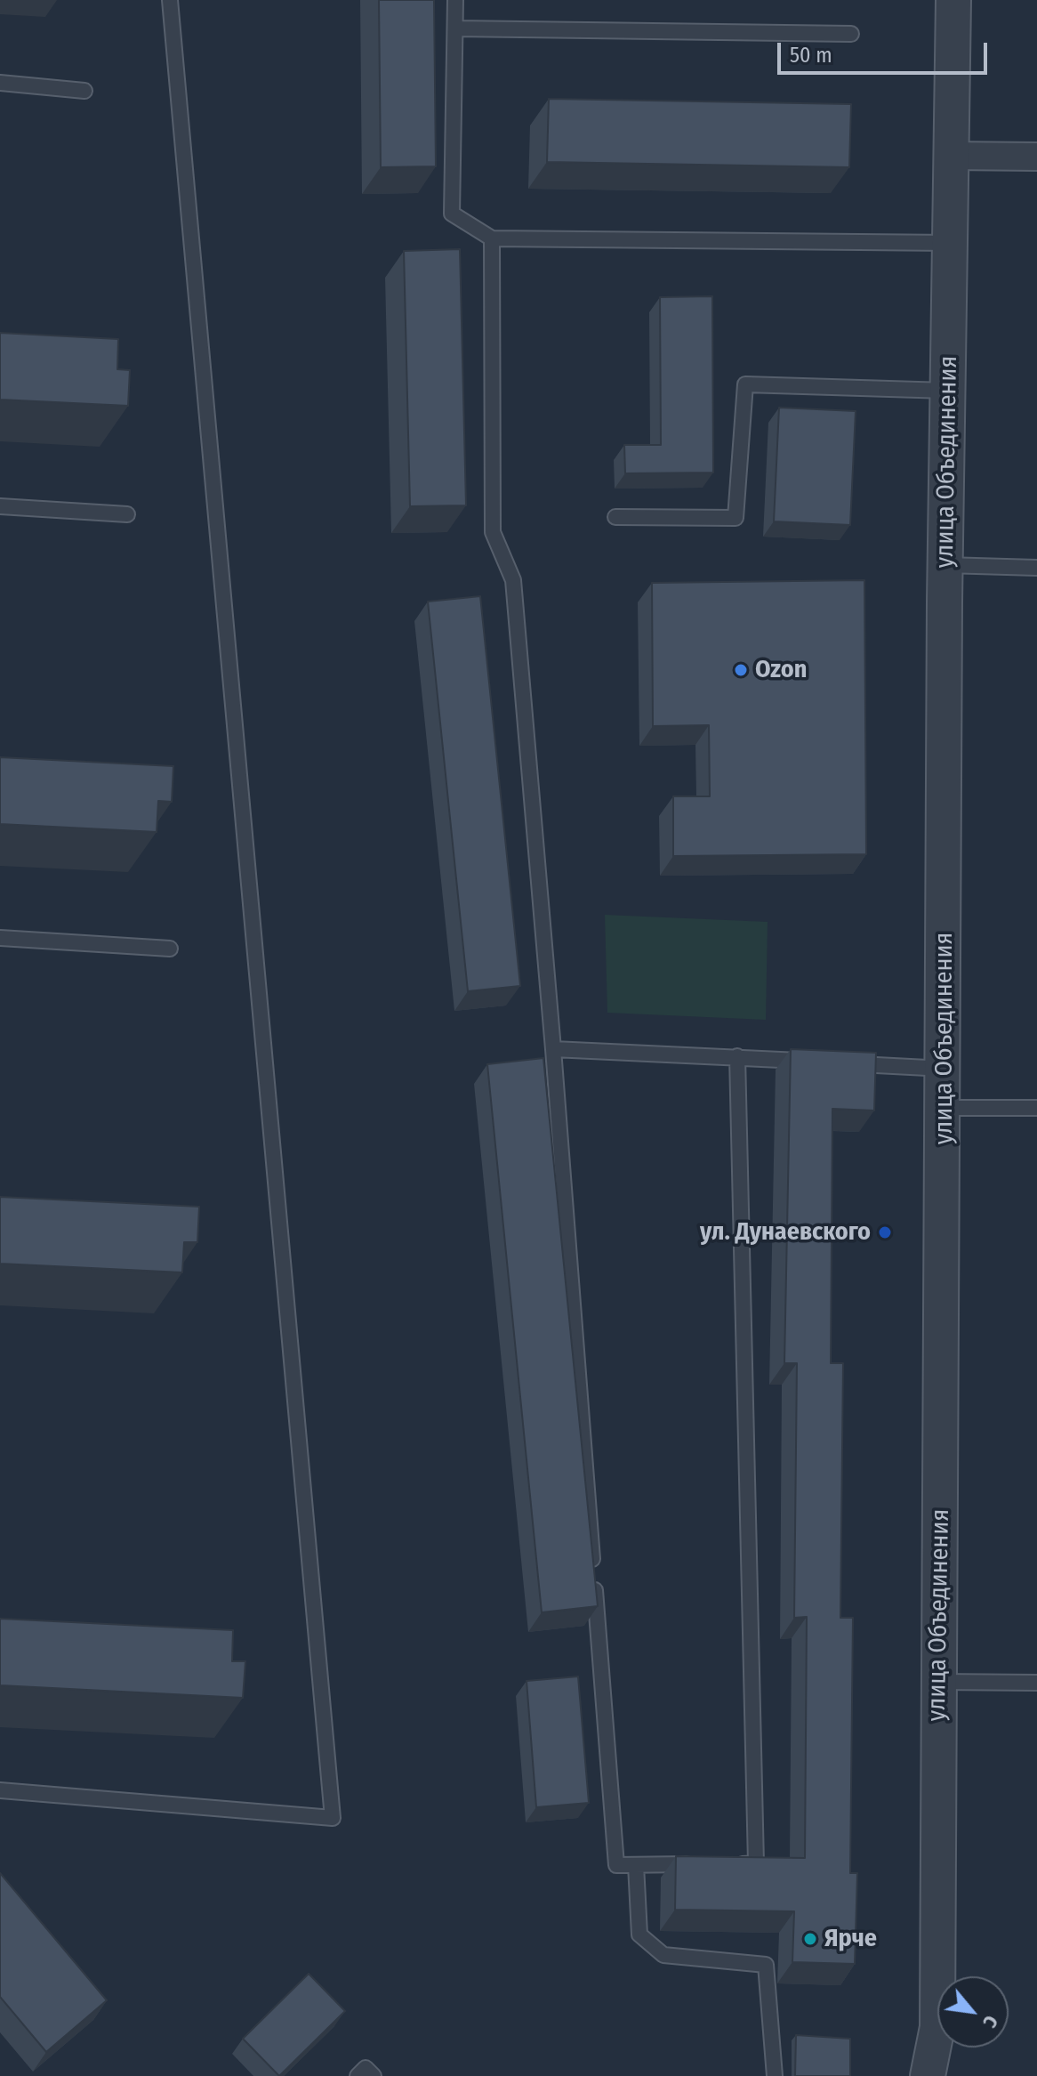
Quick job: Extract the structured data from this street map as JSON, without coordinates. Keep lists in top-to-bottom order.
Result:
{
  "streets": {
    "street": ["улица Объединения"]
  },
  "places": ["Ozon", "ул. Дунаевского", "Ярче"],
  "scale_bar": "50 m",
  "north": "bottom right"
}
